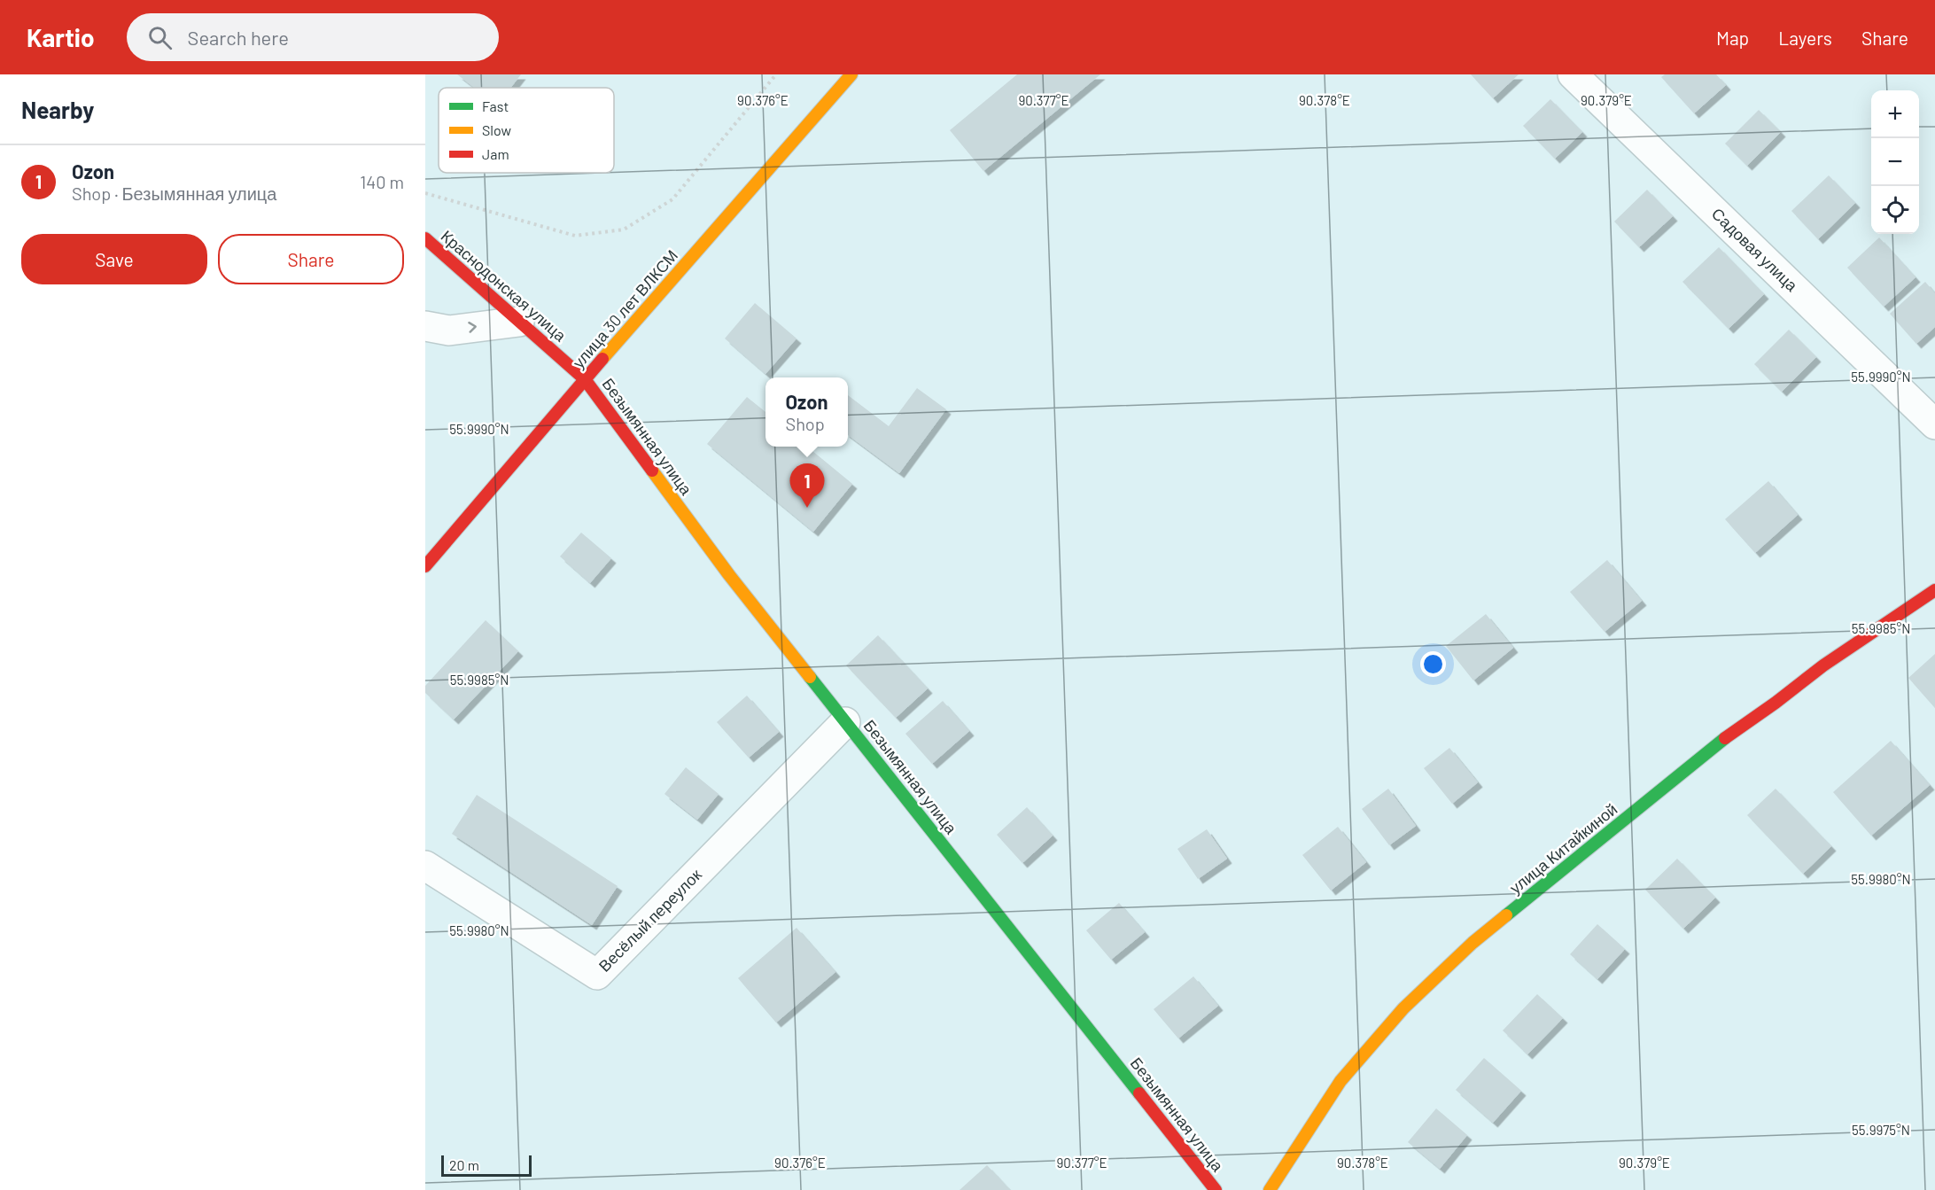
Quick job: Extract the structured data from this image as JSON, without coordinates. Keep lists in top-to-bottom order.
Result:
{
  "streets": {
    "street": [
      "Садовая улица",
      "Краснодонская улица",
      "улица 30 лет ВЛКСМ",
      "Безымянная улица",
      "улица Китайкиной",
      "Весёлый переулок"
    ]
  },
  "crossings": [
    ["Краснодонская улица", "улица 30 лет ВЛКСМ"],
    ["Краснодонская улица", "Безымянная улица"],
    ["улица 30 лет ВЛКСМ", "Безымянная улица"],
    ["Безымянная улица", "Весёлый переулок"]
  ],
  "legend": ["Fast", "Slow", "Jam"],
  "scale_bar": "20 m",
  "page": {
    "header": "Kartio",
    "search": "Search here",
    "nav": ["Map", "Layers", "Share"],
    "heading": "Nearby",
    "map_buttons": ["+", "−"],
    "list": [
      {
        "mark": "1",
        "name": "Ozon",
        "note": "Shop · Безымянная улица",
        "value": "140 m"
      }
    ],
    "buttons": ["Save", "Share"],
    "popup": ["Ozon", "Shop"],
    "pins": "1",
    "scale": "20 m"
  },
  "coordinates": [
    "90.376°E",
    "90.377°E",
    "90.378°E",
    "90.379°E",
    "55.9990°N",
    "55.9985°N",
    "55.9980°N",
    "55.9975°N"
  ]
}
